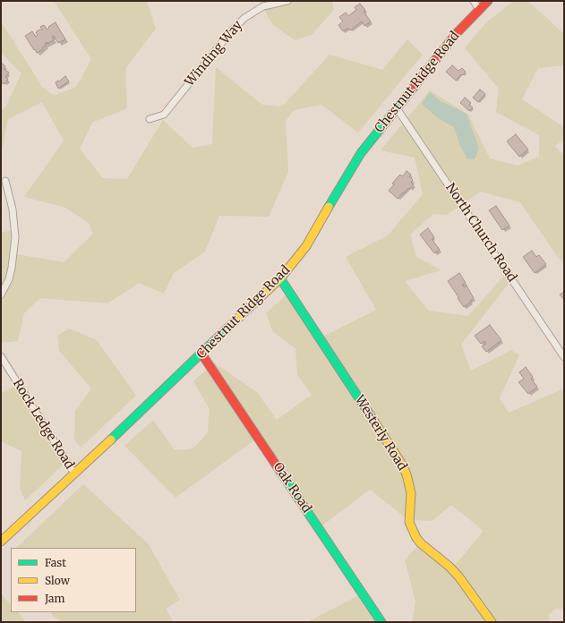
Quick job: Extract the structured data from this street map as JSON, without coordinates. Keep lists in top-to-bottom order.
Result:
{
  "streets": {
    "street": [
      "Winding Way",
      "Chestnut Ridge Road",
      "North Church Road",
      "Rock Ledge Road",
      "Westerly Road",
      "Oak Road"
    ]
  },
  "crossings": [
    ["Chestnut Ridge Road", "North Church Road"],
    ["Chestnut Ridge Road", "Rock Ledge Road"],
    ["Chestnut Ridge Road", "Westerly Road"],
    ["Chestnut Ridge Road", "Oak Road"]
  ],
  "legend": ["Fast", "Slow", "Jam"]
}
